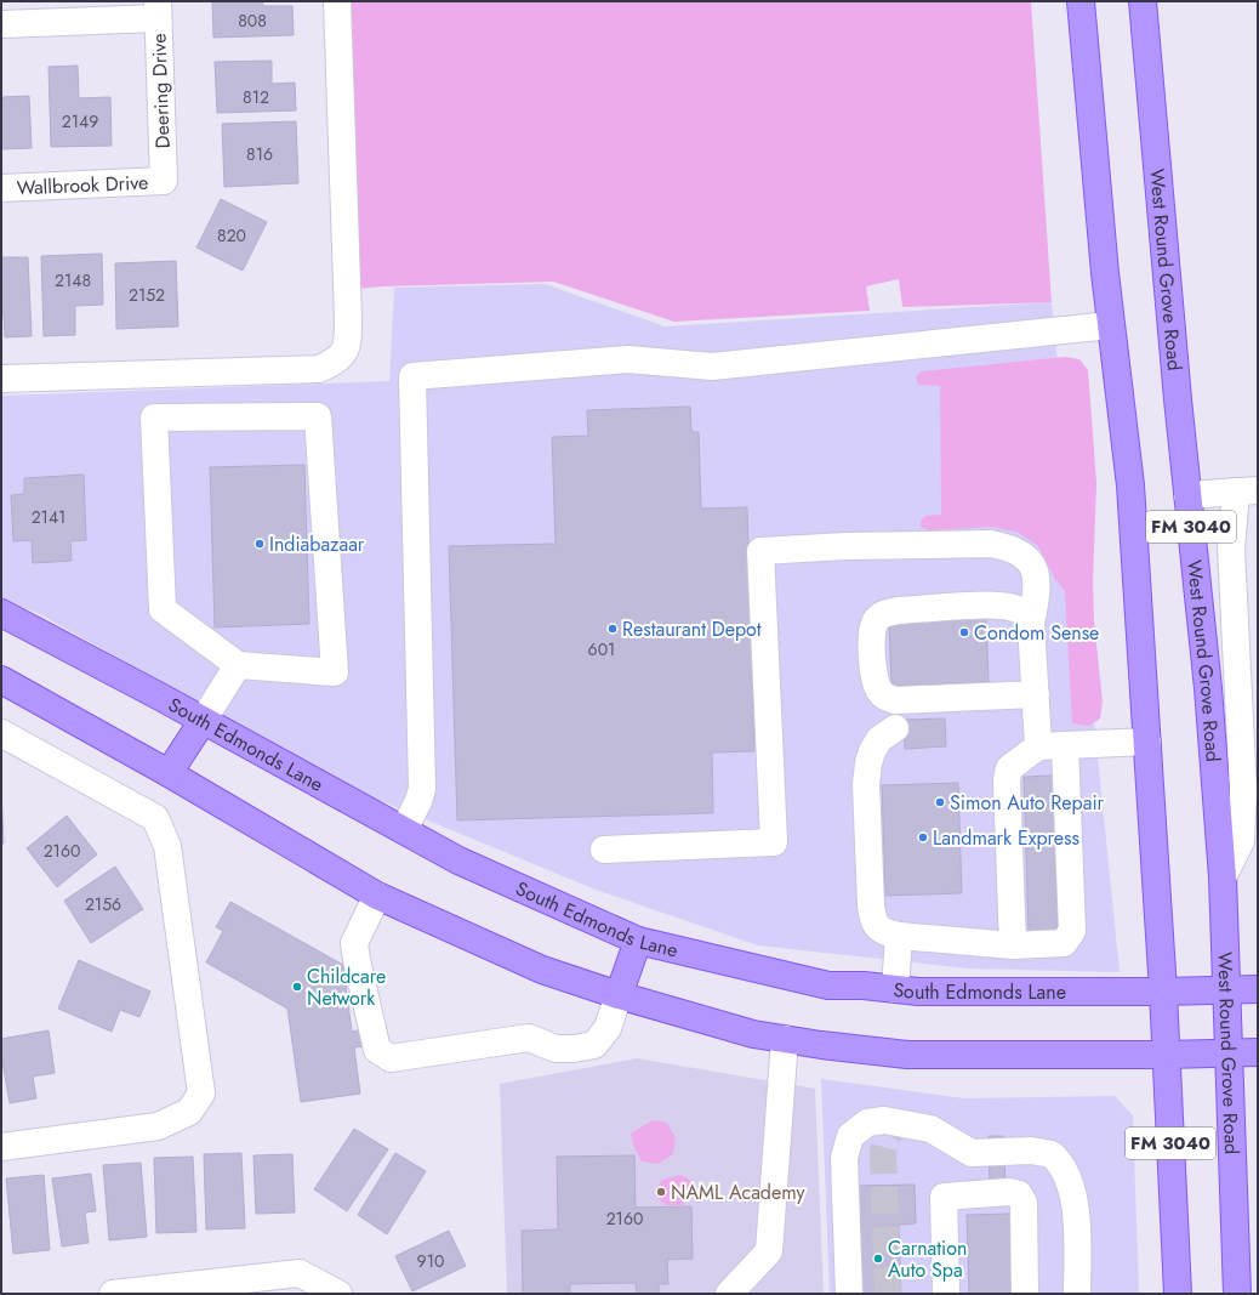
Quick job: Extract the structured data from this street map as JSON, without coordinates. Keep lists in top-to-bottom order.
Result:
{
  "streets": {
    "main road": ["West Round Grove Road", "FM 3040", "South Edmonds Lane"],
    "street": ["Deering Drive", "Wallbrook Drive"]
  },
  "crossings": [
    ["Deering Drive", "Wallbrook Drive"],
    ["West Round Grove Road", "South Edmonds Lane"],
    ["FM 3040", "South Edmonds Lane"]
  ],
  "places": [
    "Indiabazaar",
    "Restaurant Depot",
    "Condom Sense",
    "Simon Auto Repair",
    "Landmark Express",
    "Childcare Network",
    "NAML Academy",
    "Carnation Auto Spa"
  ],
  "house_numbers": [
    "808",
    "812",
    "2149",
    "816",
    "820",
    "2148",
    "2152",
    "2141",
    "601",
    "2160",
    "2156",
    "2160",
    "910"
  ]
}
